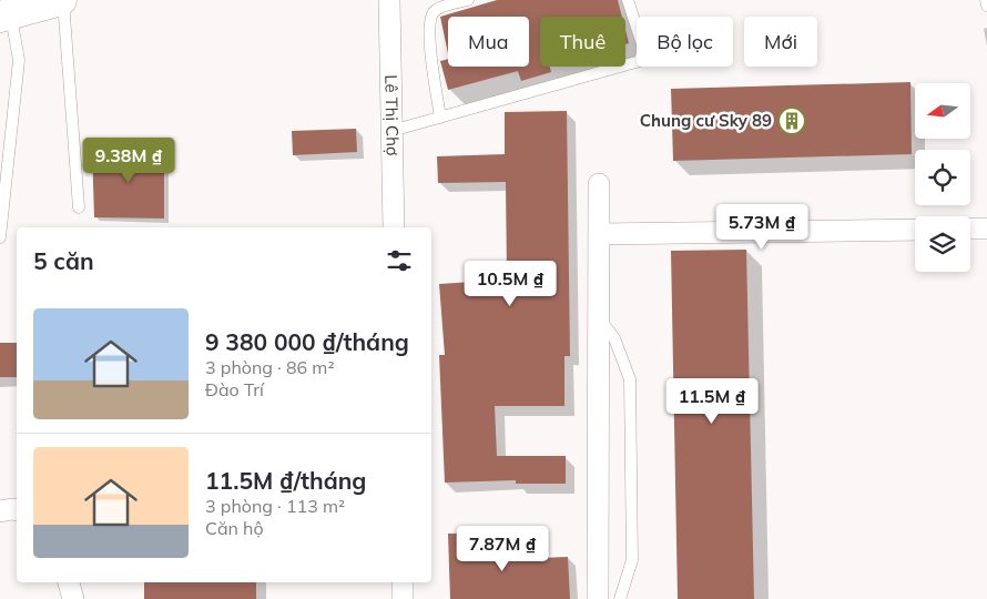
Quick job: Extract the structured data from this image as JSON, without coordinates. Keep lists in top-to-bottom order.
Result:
{
  "streets": {
    "street": ["Lê Thị Chợ"]
  },
  "places": {
    "building": ["Chung cư Sky 89"]
  },
  "north": "left",
  "page": {
    "chip": [
      "Mua",
      "Thuê",
      "Bộ lọc",
      "Mới"
    ],
    "price": [
      "9.38M ₫",
      "5.73M ₫",
      "10.5M ₫",
      "11.5M ₫",
      "7.87M ₫"
    ],
    "heading": "5 căn",
    "list": [
      {
        "name": "9 380 000 ₫/tháng",
        "note": "3 phòng · 86 m² · Đào Trí"
      },
      {
        "name": "11.5M ₫/tháng",
        "note": "3 phòng · 113 m² · Căn hộ"
      }
    ]
  }
}
